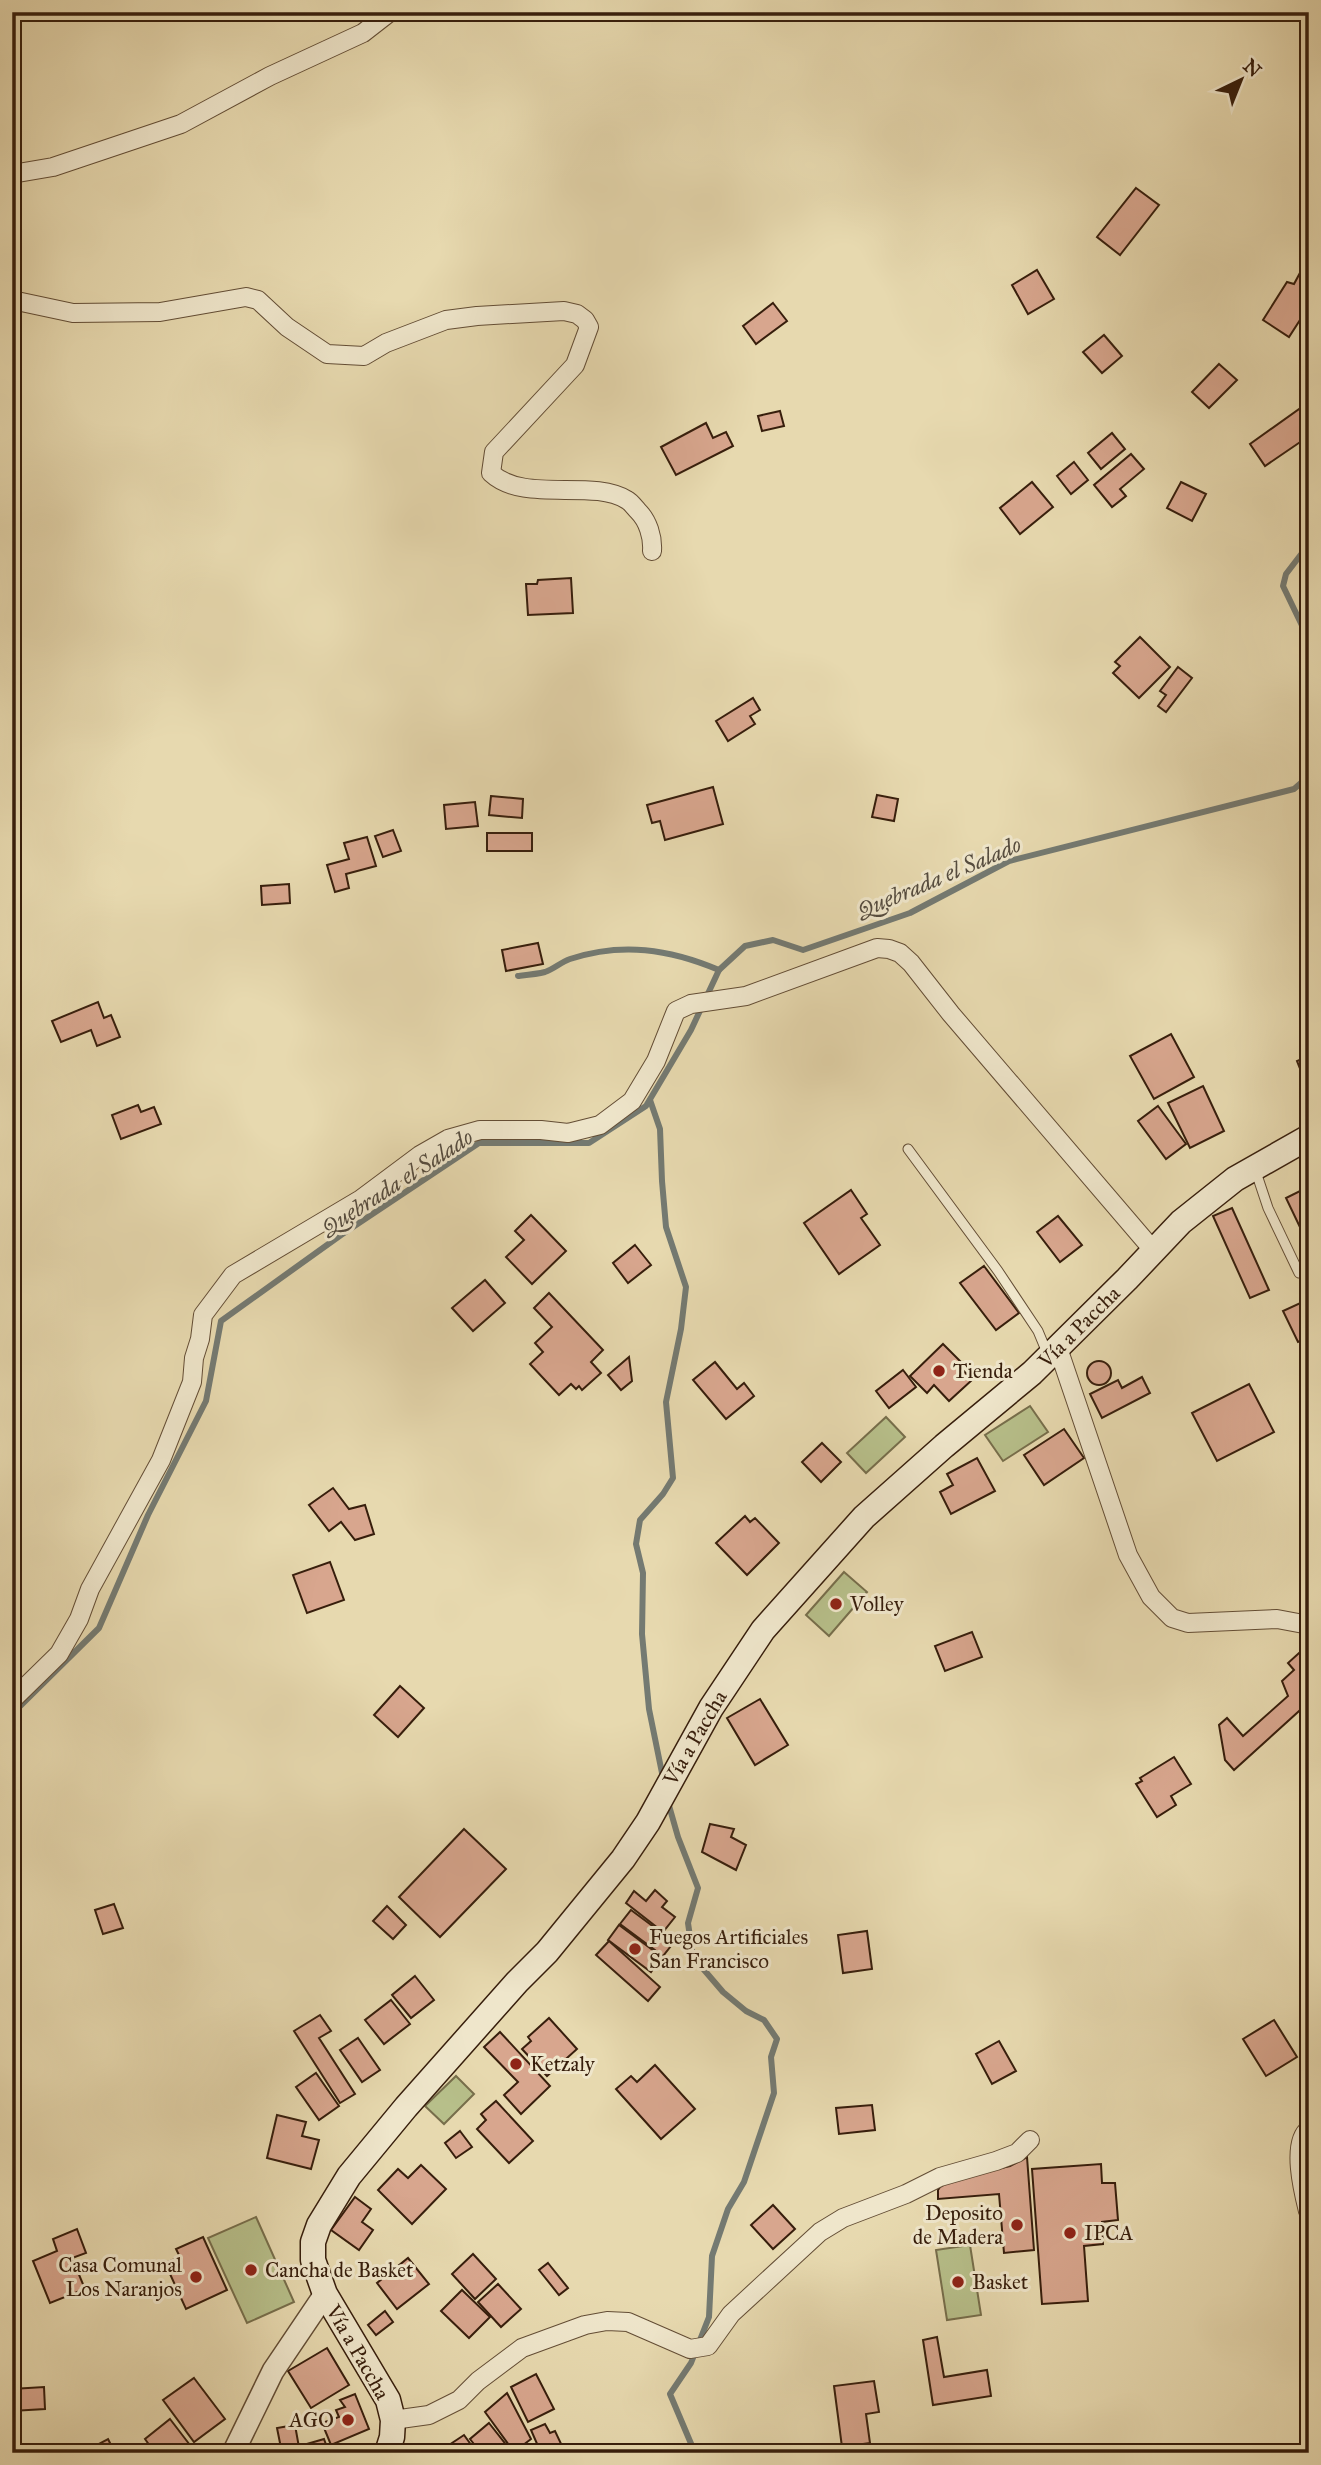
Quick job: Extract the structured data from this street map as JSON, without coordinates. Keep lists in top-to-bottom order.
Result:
{
  "streets": {
    "main road": ["Vía a Paccha"]
  },
  "water": ["Quebrada el Salado"],
  "places": [
    "Tienda",
    "Volley",
    "Fuegos Artificiales San Francisco",
    "Ketzaly",
    "Deposito de Madera",
    "IPCA",
    "Cancha de Basket",
    "Casa Comunal Los Naranjos",
    "Basket",
    "AGO"
  ],
  "north": "top right"
}
